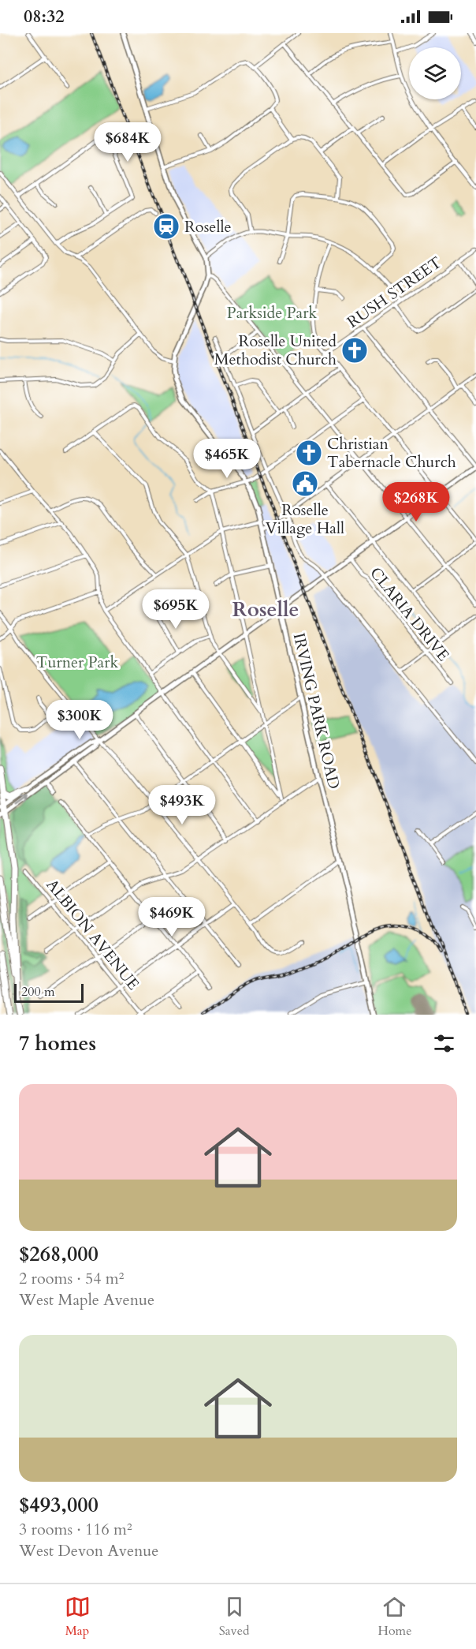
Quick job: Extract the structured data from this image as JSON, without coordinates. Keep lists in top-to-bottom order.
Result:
{
  "streets": {
    "main road": ["IRVING PARK ROAD"],
    "street": ["RUSH STREET", "CLARIA DRIVE", "ALBION AVENUE"]
  },
  "districts": ["Roselle"],
  "parks": ["Parkside Park", "Turner Park"],
  "places": {
    "station": ["Roselle"],
    "church": ["Roselle United Methodist Church", "Christian Tabernacle Church"],
    "public building": ["Roselle Village Hall"]
  },
  "scale_bar": "200 m",
  "page": {
    "status": "08:32",
    "price": [
      "$684K",
      "$465K",
      "$268K",
      "$695K",
      "$300K",
      "$493K",
      "$469K"
    ],
    "scale": "200 m",
    "heading": "7 homes",
    "list": [
      {
        "name": "$268,000",
        "note": "2 rooms · 54 m² · West Maple Avenue"
      },
      {
        "name": "$493,000",
        "note": "3 rooms · 116 m² · West Devon Avenue"
      }
    ],
    "tabs": ["Map", "Saved", "Home"]
  }
}
